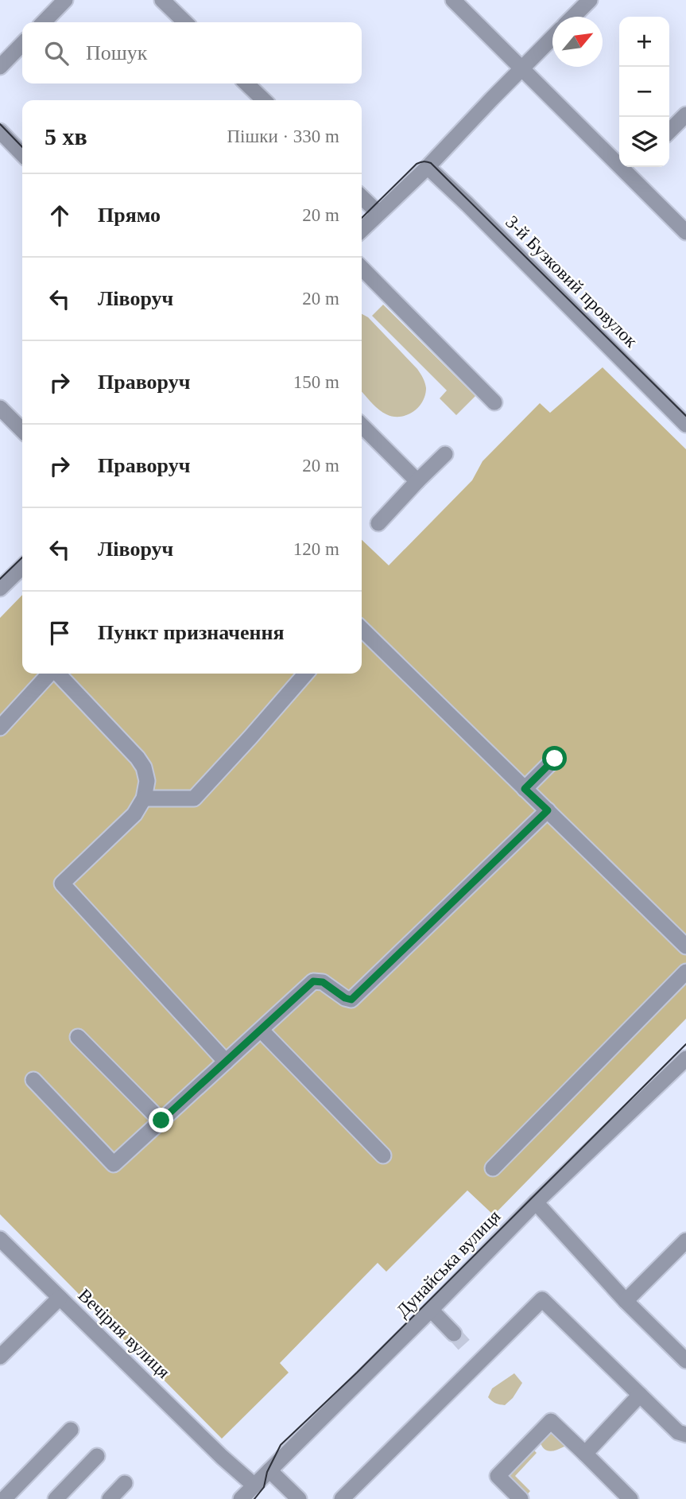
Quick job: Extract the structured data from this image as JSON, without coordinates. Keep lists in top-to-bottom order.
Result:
{
  "streets": {
    "street": ["3-й Бузковий провулок", "Дунайська вулиця", "Вечірня вулиця"]
  },
  "crossings": [
    ["Дунайська вулиця", "Вечірня вулиця"]
  ],
  "north": "top right",
  "page": {
    "map_buttons": ["+", "−"],
    "search": "Пошук",
    "heading": ["5 хв", "Пішки · 330 m"],
    "list": [
      ["Прямо", "20 m"],
      ["Ліворуч", "20 m"],
      ["Праворуч", "150 m"],
      ["Праворуч", "20 m"],
      ["Ліворуч", "120 m"],
      "Пункт призначення"
    ]
  }
}
